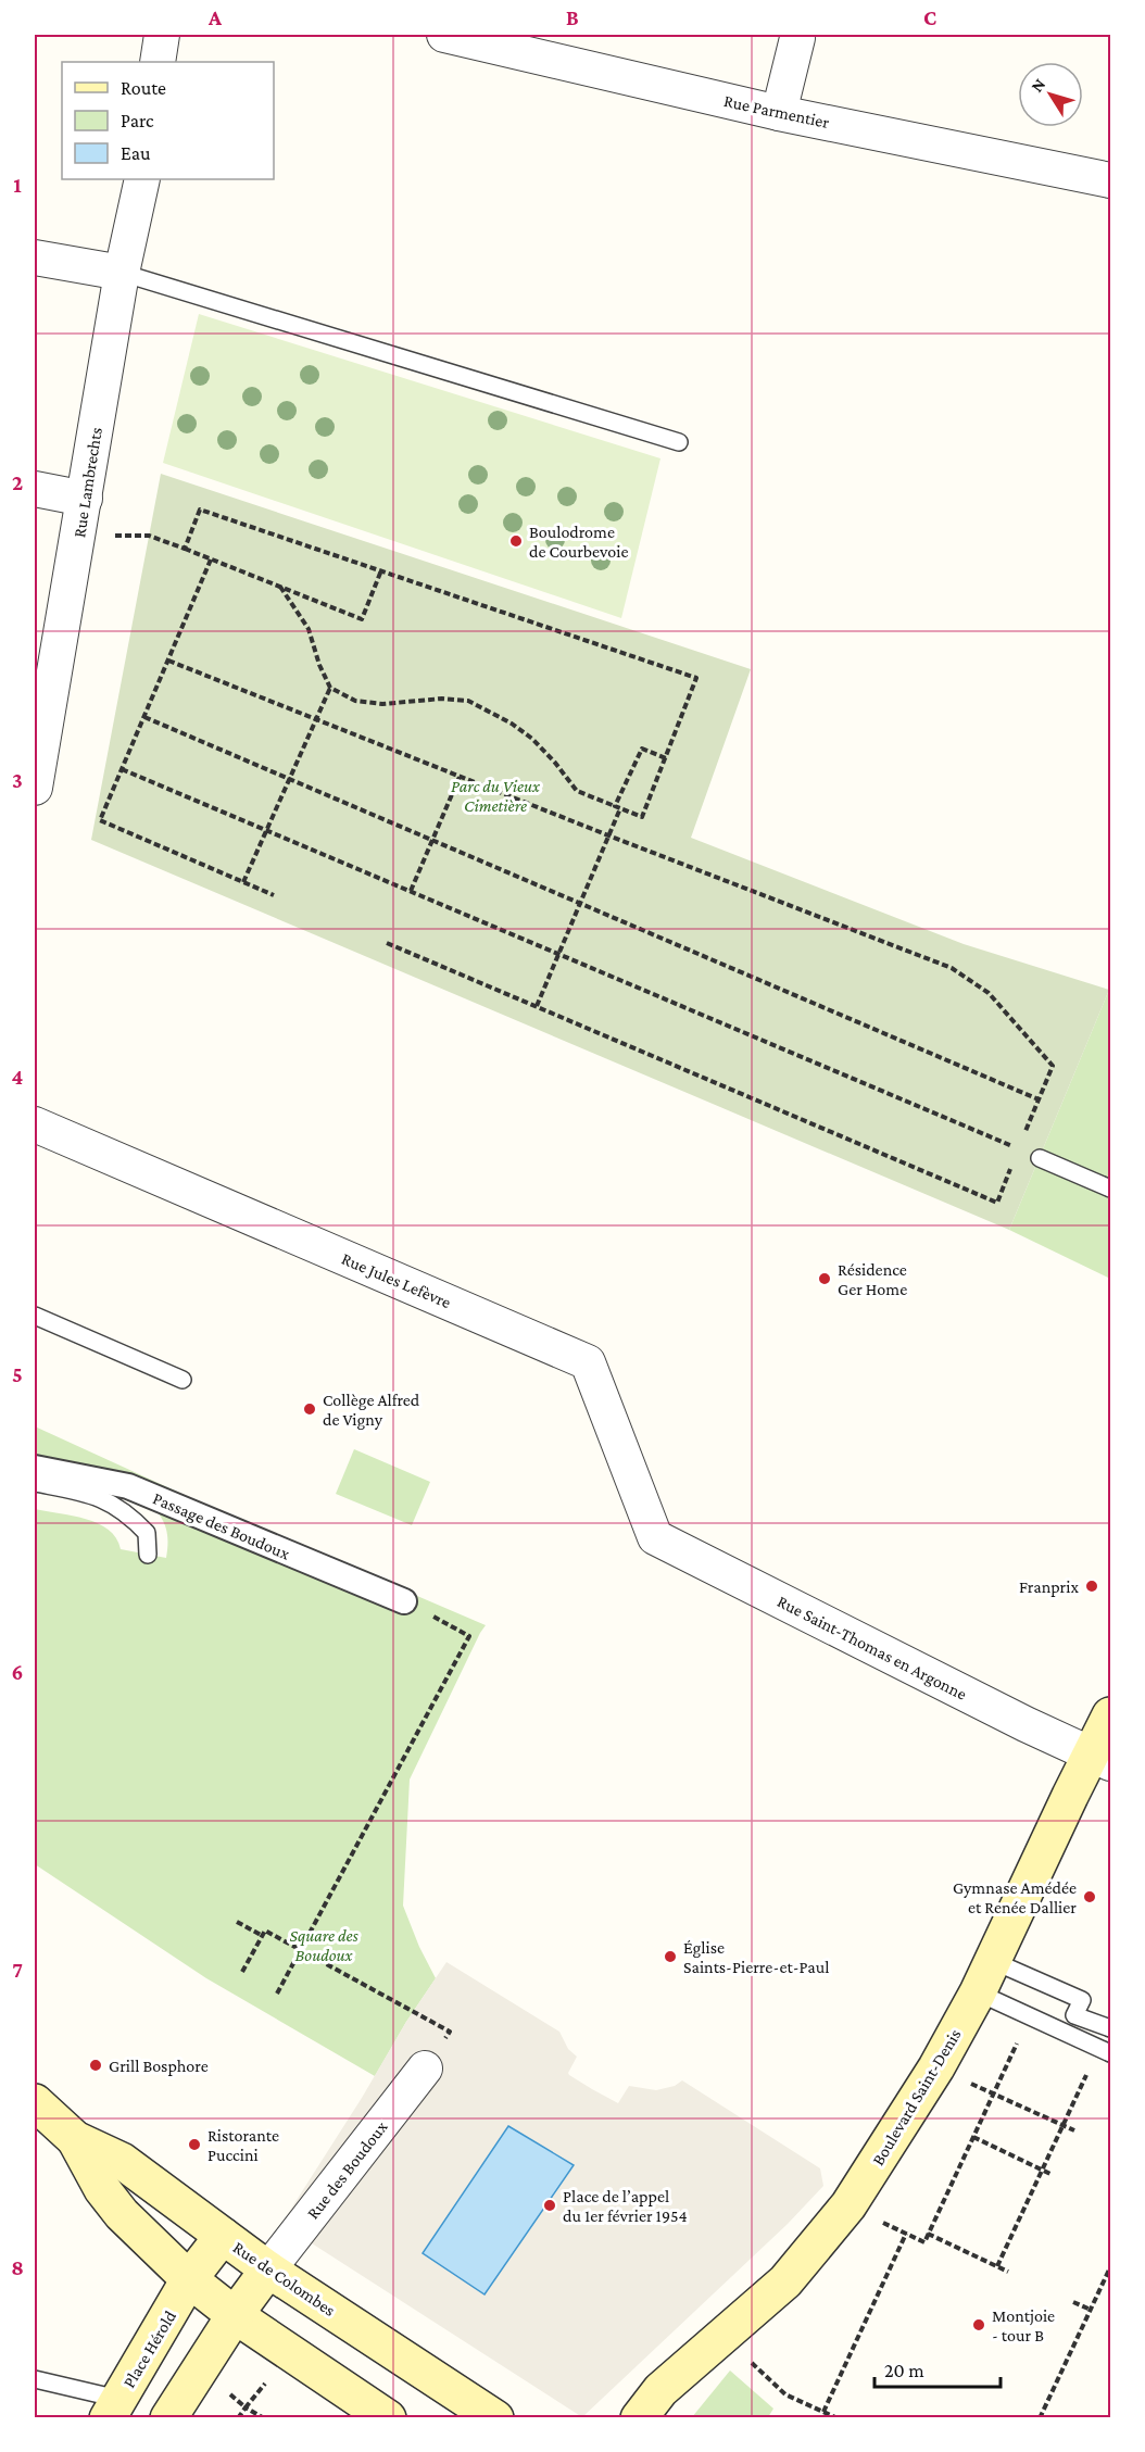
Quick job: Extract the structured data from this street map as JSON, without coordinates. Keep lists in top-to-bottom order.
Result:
{
  "streets": {
    "main road": ["Boulevard Saint-Denis", "Rue de Colombes", "Place Hérold"],
    "street": [
      "Rue Parmentier",
      "Rue Lambrechts",
      "Rue Jules Lefèvre",
      "Passage des Boudoux",
      "Rue Saint-Thomas en Argonne",
      "Rue des Boudoux"
    ]
  },
  "crossings": [
    ["Rue Jules Lefèvre", "Rue Saint-Thomas en Argonne"],
    ["Rue Saint-Thomas en Argonne", "Boulevard Saint-Denis"],
    ["Rue des Boudoux", "Rue de Colombes"],
    ["Rue de Colombes", "Place Hérold"]
  ],
  "parks": ["Parc du Vieux Cimetière", "Square des Boudoux"],
  "places": [
    "Boulodrome de Courbevoie",
    "Résidence Ger Home",
    "Collège Alfred de Vigny",
    "Franprix",
    "Gymnase Amédée et Renée Dallier",
    "Église Saints-Pierre-et-Paul",
    "Grill Bosphore",
    "Ristorante Puccini",
    "Place de l’appel du 1er février 1954",
    "Montjoie - tour B"
  ],
  "legend": ["Route", "Parc", "Eau"],
  "scale_bar": "20 m",
  "north": "top left",
  "grid": {
    "columns": ["A", "B", "C"],
    "rows": [
      "1",
      "2",
      "3",
      "4",
      "5",
      "6",
      "7",
      "8"
    ]
  }
}
